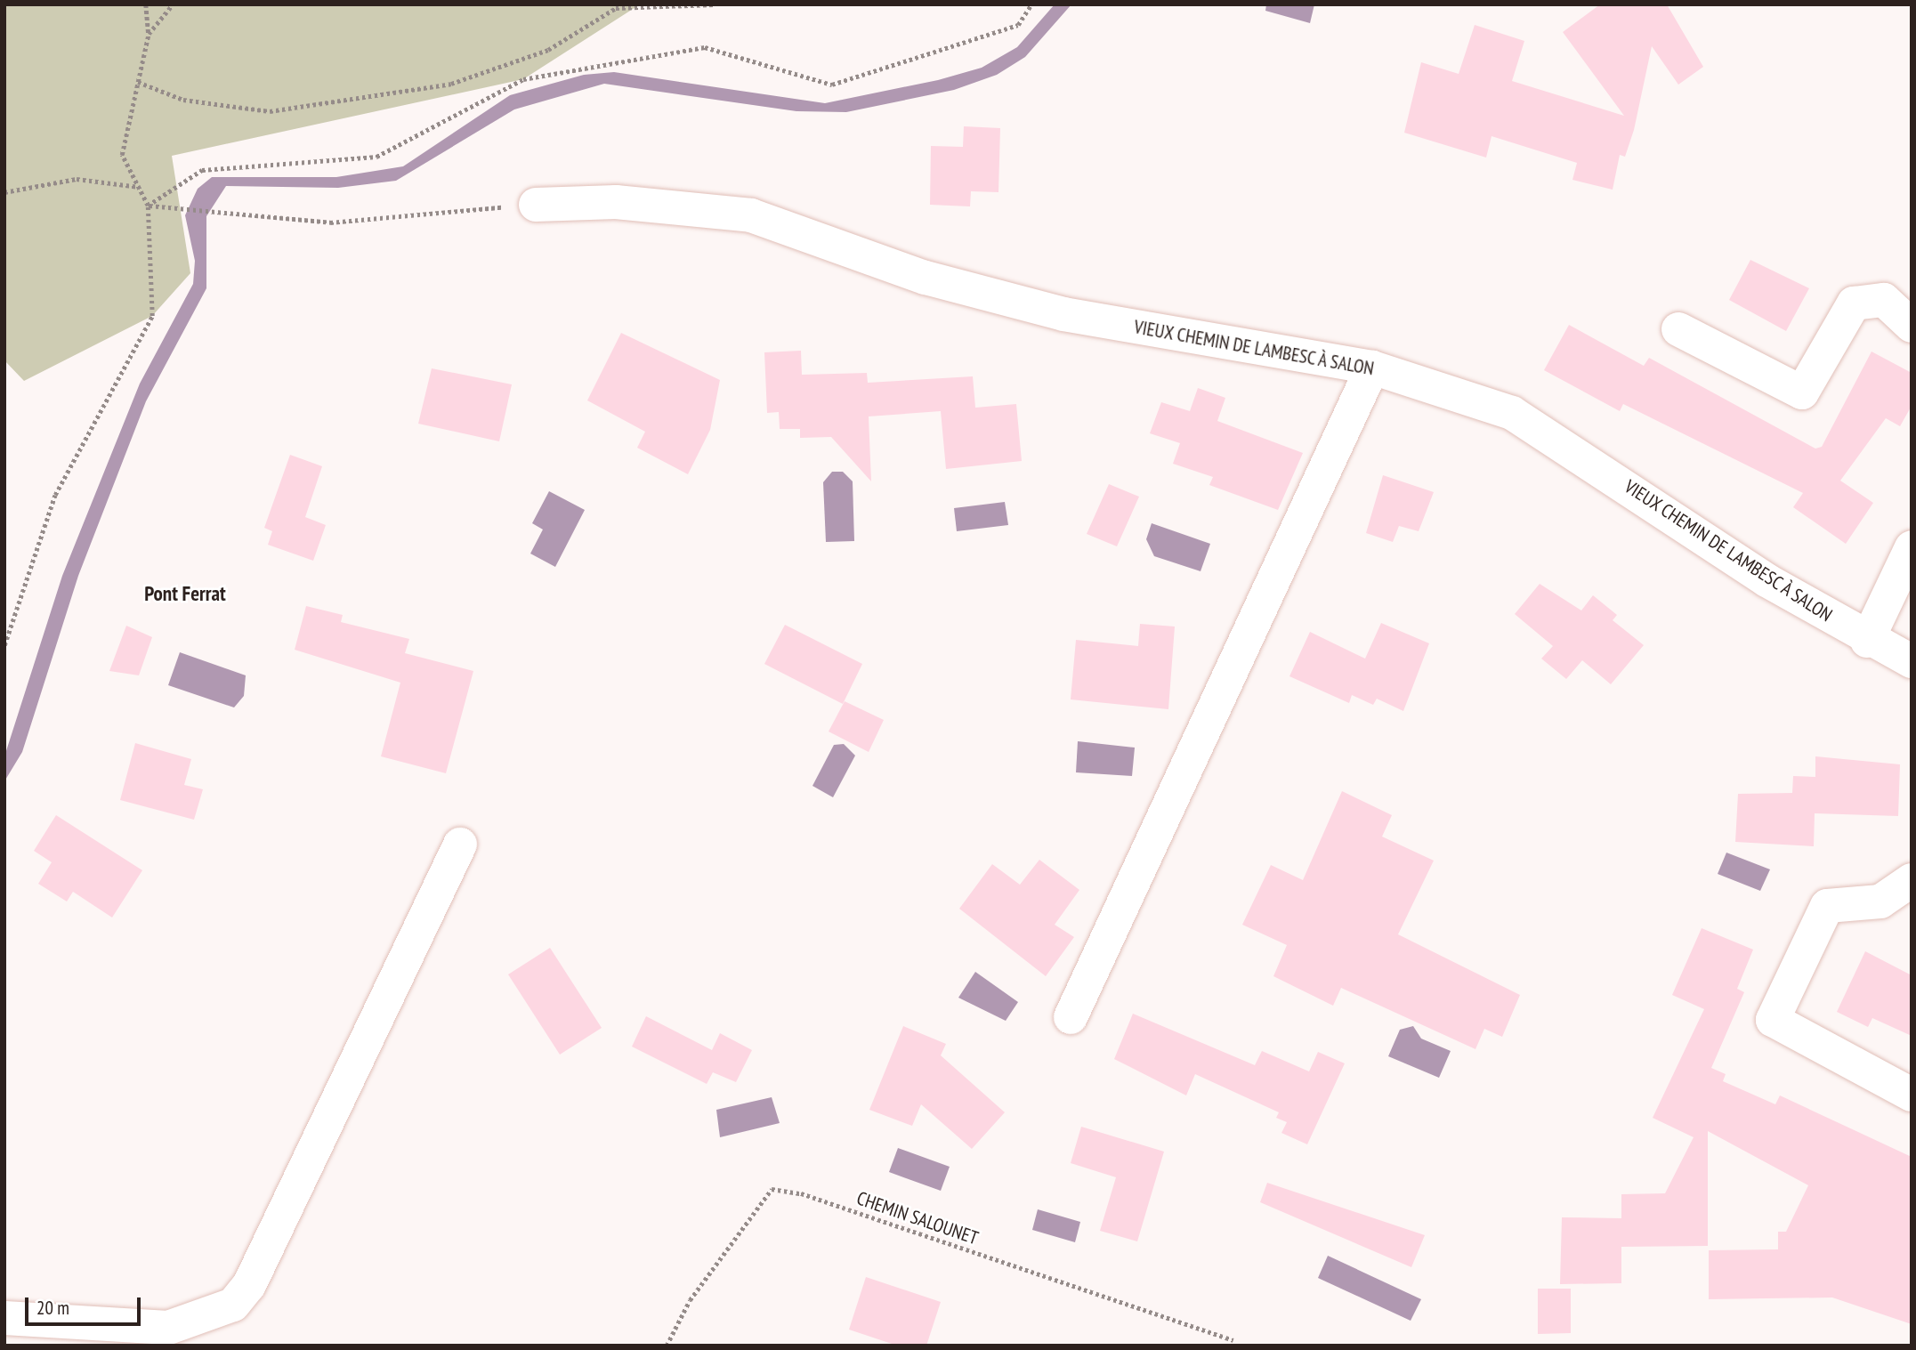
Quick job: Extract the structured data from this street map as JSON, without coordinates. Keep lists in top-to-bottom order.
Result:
{
  "streets": {
    "street": ["VIEUX CHEMIN DE LAMBESC À SALON"],
    "path": ["CHEMIN SALOUNET"]
  },
  "districts": ["Pont Ferrat"],
  "scale_bar": "20 m"
}
